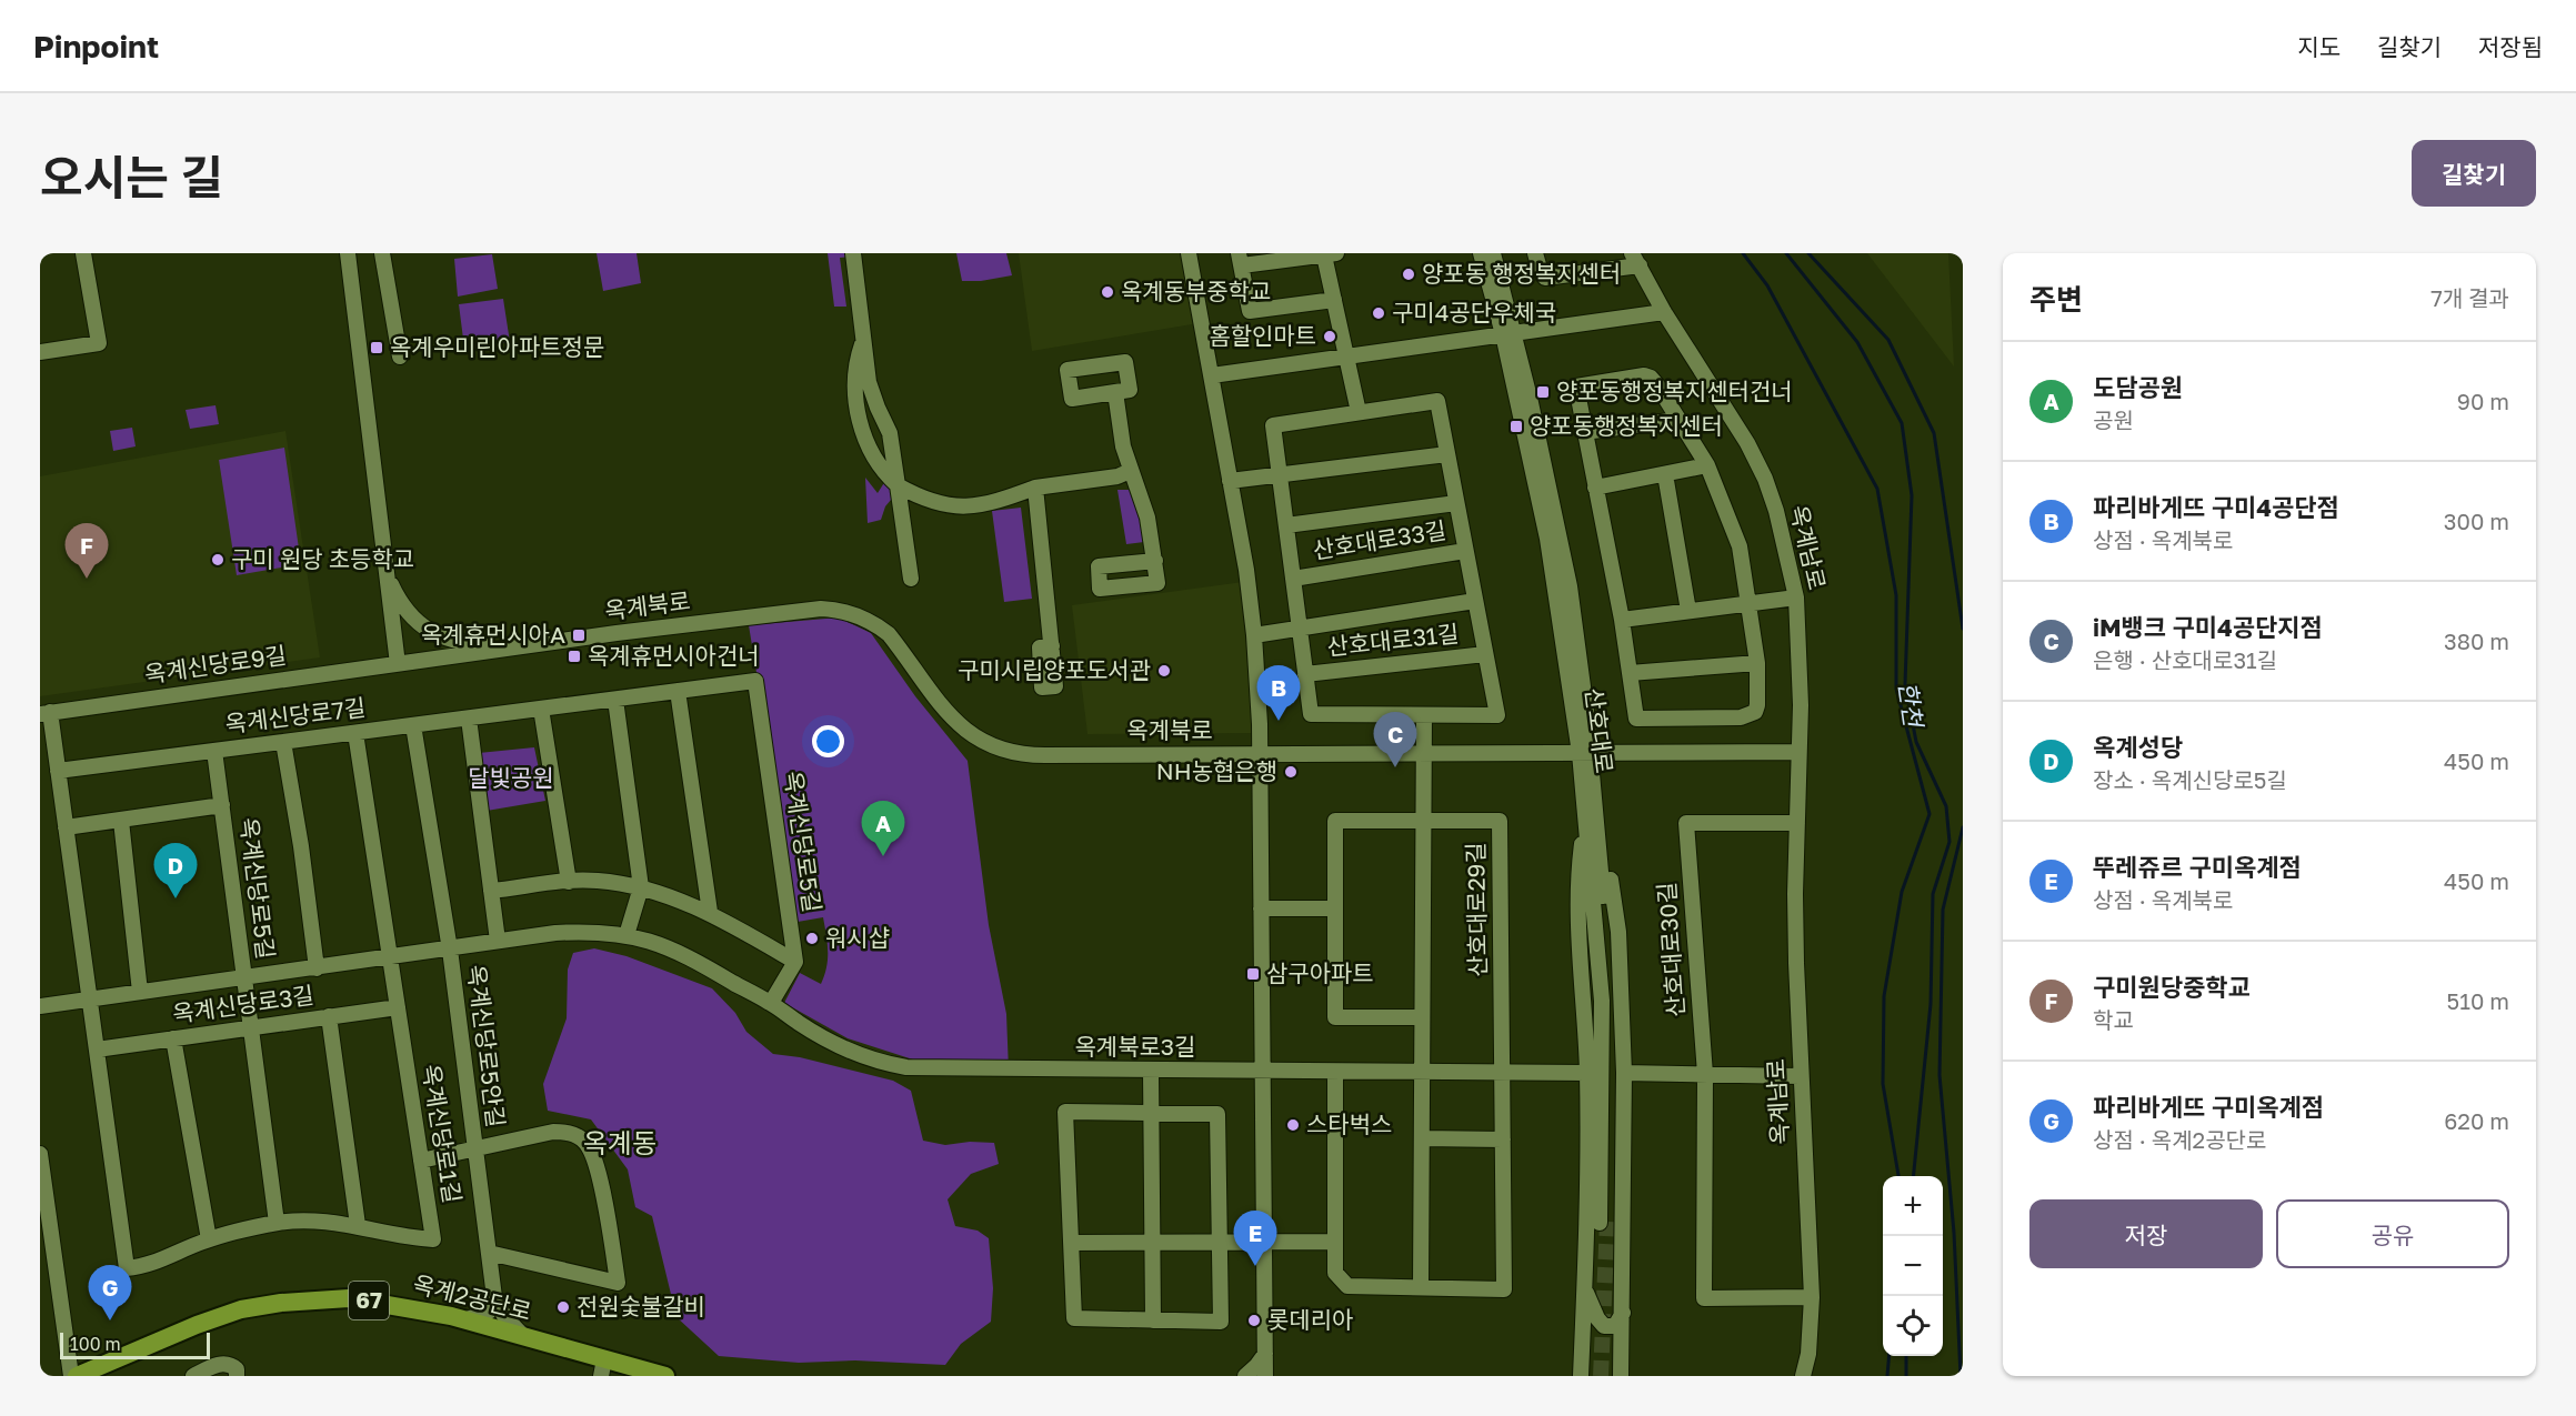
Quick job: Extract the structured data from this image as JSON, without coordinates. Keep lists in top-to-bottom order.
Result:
{
  "streets": {
    "main road": ["옥계2공단로", "67"],
    "street": [
      "산호대로33길",
      "옥계남로",
      "옥계북로",
      "산호대로31길",
      "옥계신당로9길",
      "옥계신당로7길",
      "산호대로",
      "옥계신당로5길",
      "산호대로29길",
      "산호대로30길",
      "옥계신당로3길",
      "옥계신당로5안길",
      "옥계북로3길",
      "옥계신당로1길"
    ]
  },
  "crossings": [
    ["산호대로33길", "산호대로31길"],
    ["옥계남로", "산호대로30길"],
    ["옥계북로", "옥계신당로9길"],
    ["옥계신당로7길", "옥계신당로5길"],
    ["옥계신당로5길", "옥계신당로5안길"],
    ["옥계신당로5길", "옥계북로3길"],
    ["옥계신당로5길", "옥계신당로1길"],
    ["옥계신당로3길", "옥계신당로1길"],
    ["옥계신당로5안길", "옥계2공단로"]
  ],
  "districts": ["옥계동"],
  "water": ["한천"],
  "parks": ["달빛공원"],
  "places": {
    "other": [
      "양포동 행정복지센터",
      "옥계동부중학교",
      "구미4공단우체국",
      "홈할인마트",
      "구미 원당 초등학교",
      "구미시립양포도서관",
      "NH농협은행",
      "워시샵",
      "스타벅스",
      "전원숯불갈비",
      "롯데리아"
    ],
    "transit": [
      "옥계우미린아파트정문",
      "양포동행정복지센터건너",
      "양포동행정복지센터",
      "옥계휴먼시아A",
      "옥계휴먼시아건너",
      "삼구아파트"
    ]
  },
  "scale_bar": "100 m",
  "page": {
    "header": "Pinpoint",
    "nav": ["지도", "길찾기", "저장됨"],
    "title": "오시는 길",
    "buttons": [
      "길찾기",
      ["저장", "공유"]
    ],
    "heading": ["주변", "7개 결과"],
    "list": [
      {
        "mark": "A",
        "name": "도담공원",
        "note": "공원",
        "value": "90 m"
      },
      {
        "mark": "B",
        "name": "파리바게뜨 구미4공단점",
        "note": "상점 · 옥계북로",
        "value": "300 m"
      },
      {
        "mark": "C",
        "name": "iM뱅크 구미4공단지점",
        "note": "은행 · 산호대로31길",
        "value": "380 m"
      },
      {
        "mark": "D",
        "name": "옥계성당",
        "note": "장소 · 옥계신당로5길",
        "value": "450 m"
      },
      {
        "mark": "E",
        "name": "뚜레쥬르 구미옥계점",
        "note": "상점 · 옥계북로",
        "value": "450 m"
      },
      {
        "mark": "F",
        "name": "구미원당중학교",
        "note": "학교",
        "value": "510 m"
      },
      {
        "mark": "G",
        "name": "파리바게뜨 구미옥계점",
        "note": "상점 · 옥계2공단로",
        "value": "620 m"
      }
    ],
    "pins": [
      "F",
      "B",
      "C",
      "A",
      "D",
      "E",
      "G"
    ],
    "map_buttons": ["+", "−"],
    "scale": "100 m"
  }
}
